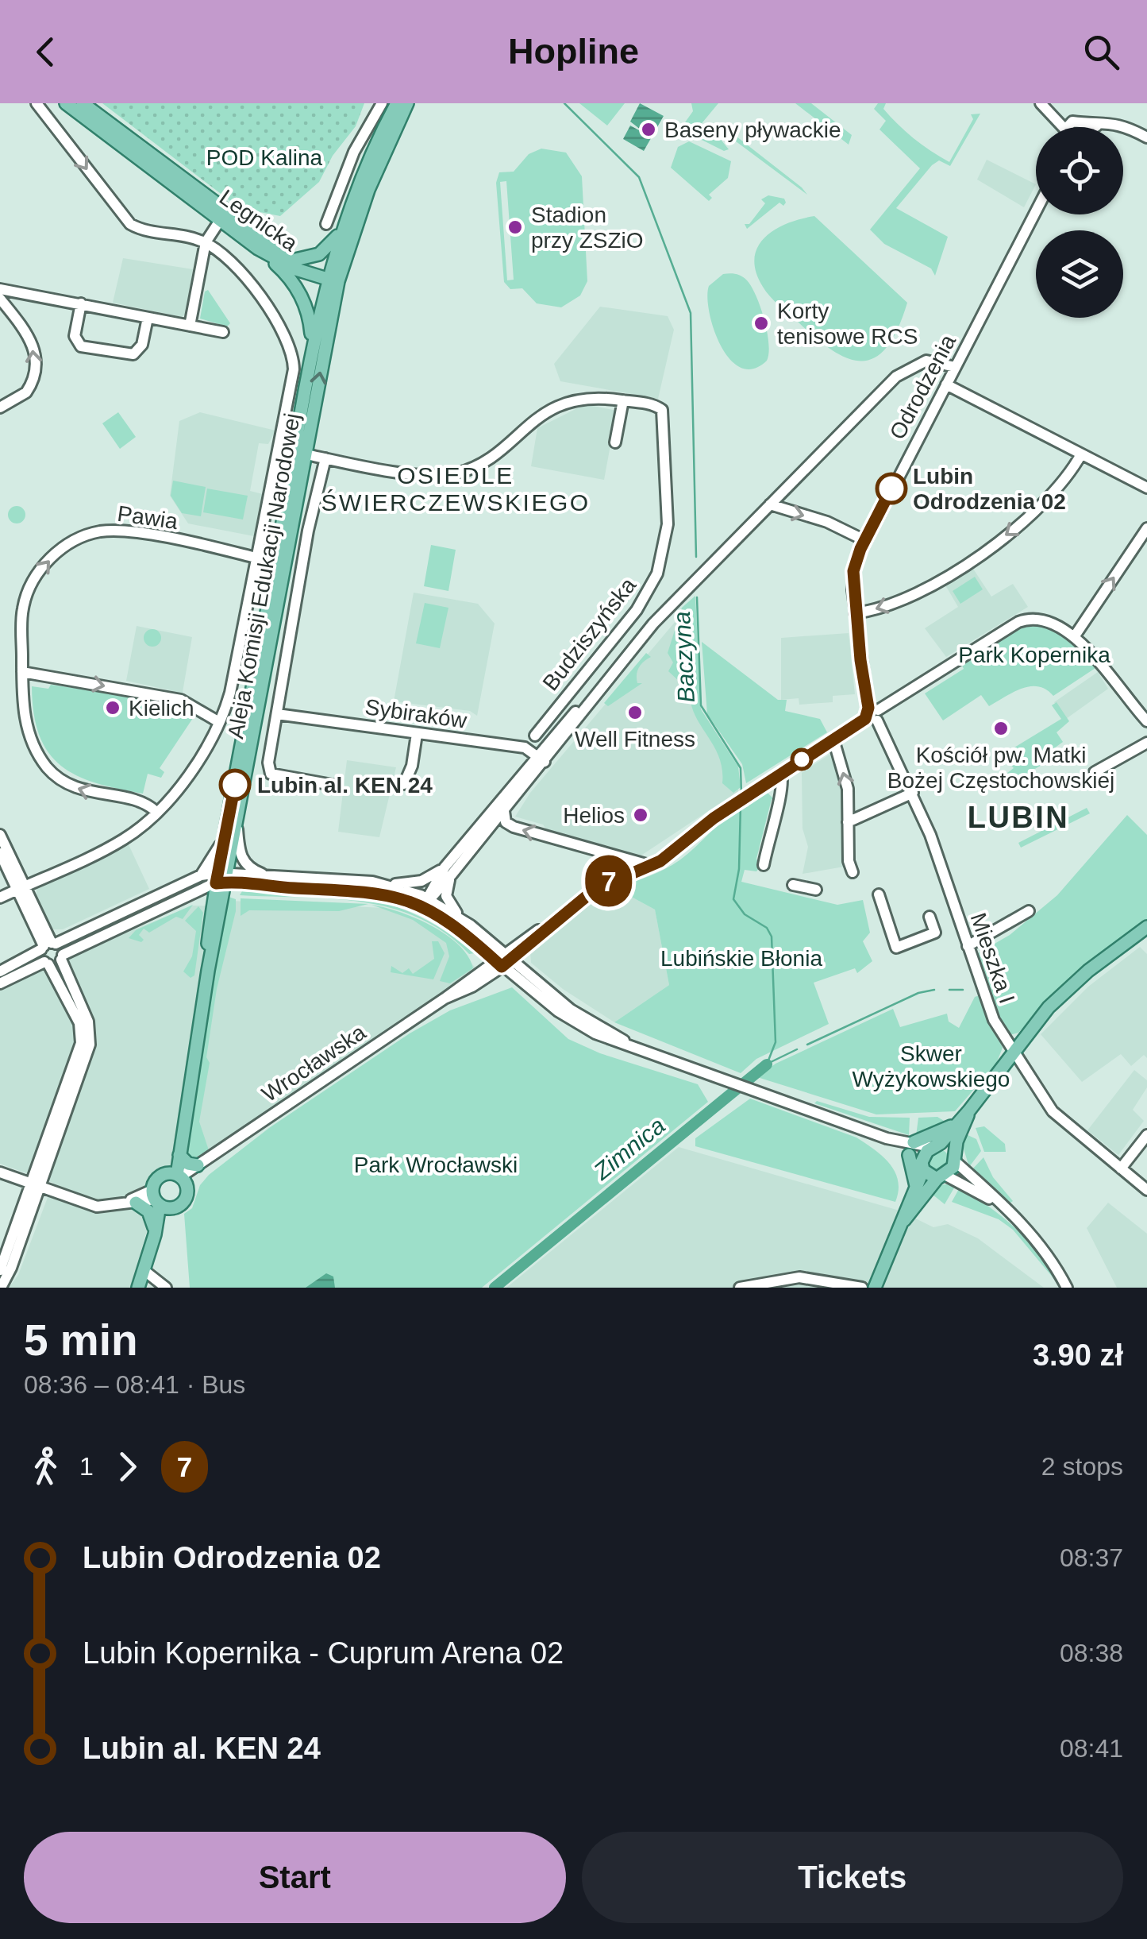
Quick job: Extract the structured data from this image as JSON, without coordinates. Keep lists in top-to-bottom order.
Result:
{
  "streets": {
    "main road": ["Legnicka", "Aleja Komisji Edukacji Narodowej"],
    "street": [
      "Odrodzenia",
      "Pawia",
      "Budziszyńska",
      "Sybiraków",
      "Mieszka I",
      "Wrocławska"
    ]
  },
  "crossings": [
    ["Legnicka", "Aleja Komisji Edukacji Narodowej"],
    ["Odrodzenia", "Mieszka I"],
    ["Odrodzenia", "Wrocławska"],
    ["Aleja Komisji Edukacji Narodowej", "Budziszyńska"],
    ["Aleja Komisji Edukacji Narodowej", "Wrocławska"]
  ],
  "districts": ["OSIEDLE ŚWIERCZEWSKIEGO", "LUBIN"],
  "water": ["Baczyna", "Zimnica"],
  "parks": [
    "POD Kalina",
    "Park Kopernika",
    "Lubińskie Błonia",
    "Skwer Wyżykowskiego",
    "Park Wrocławski"
  ],
  "places": [
    "Baseny pływackie",
    "Stadion przy ZSZiO",
    "Korty tenisowe RCS",
    "Lubin Odrodzenia 02",
    "Kielich",
    "Well Fitness",
    "Kościół pw. Matki Bożej Częstochowskiej",
    "Lubin al. KEN 24",
    "Helios"
  ],
  "lines": ["bus line 7"],
  "page": {
    "header": "Hopline",
    "on_map": "7",
    "heading": ["5 min", "08:36 – 08:41 · Bus", "3.90 zł"],
    "legs": ["1", "7", "2 stops"],
    "list": [
      {
        "name": "Lubin Odrodzenia 02",
        "value": "08:37"
      },
      {
        "name": "Lubin Kopernika - Cuprum Arena 02",
        "value": "08:38"
      },
      {
        "name": "Lubin al. KEN 24",
        "value": "08:41"
      }
    ],
    "buttons": ["Start", "Tickets"]
  }
}
